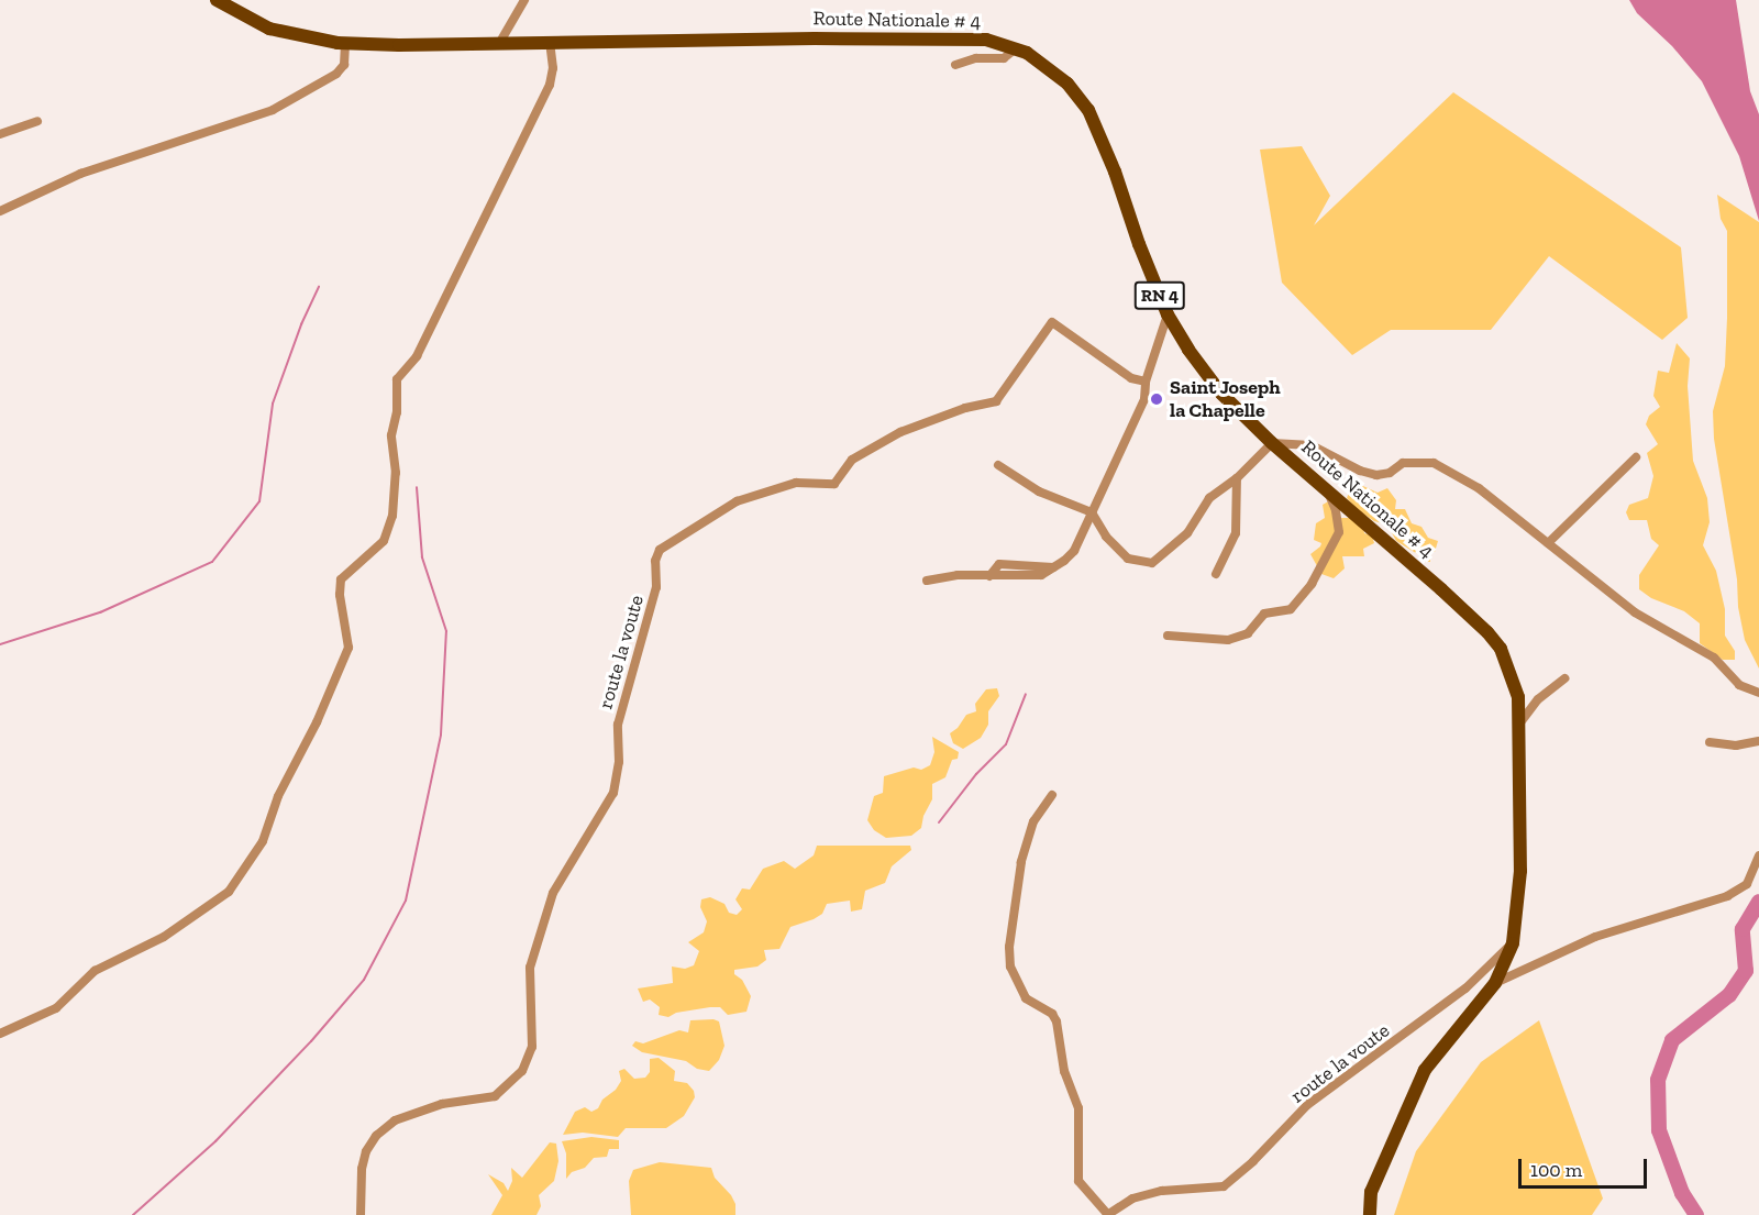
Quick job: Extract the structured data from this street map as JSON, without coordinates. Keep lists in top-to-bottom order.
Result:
{
  "streets": {
    "main road": ["Route Nationale # 4", "RN 4"],
    "street": ["route la voute"]
  },
  "crossings": [
    ["Route Nationale # 4", "route la voute"]
  ],
  "places": ["Saint Joseph la Chapelle"],
  "scale_bar": "100 m"
}
